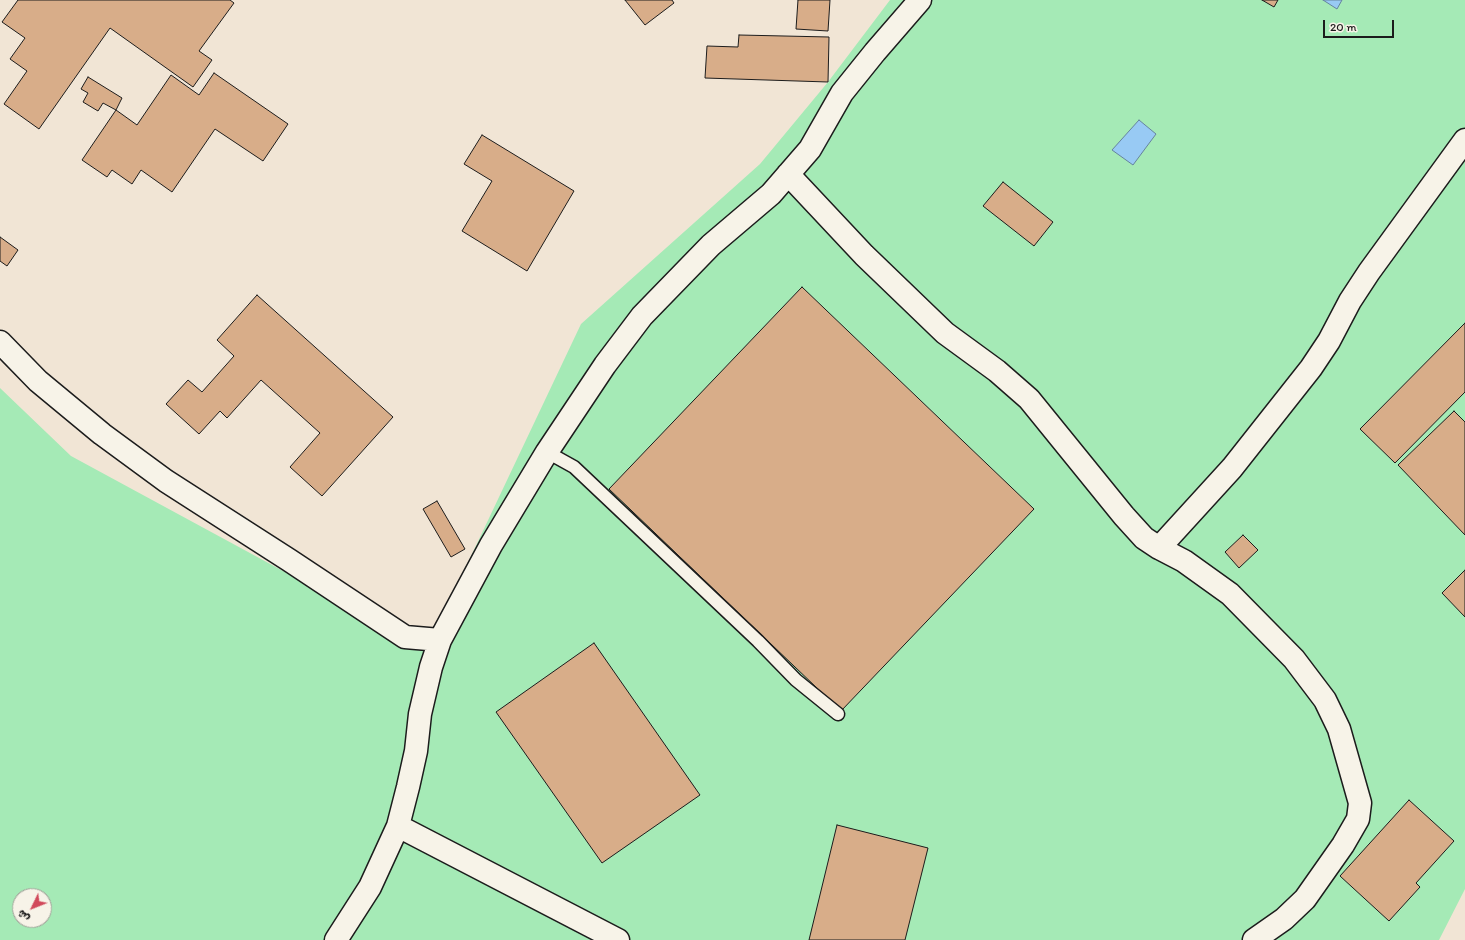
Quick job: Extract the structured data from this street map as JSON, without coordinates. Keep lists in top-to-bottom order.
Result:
{
  "scale_bar": "20 m",
  "north": "bottom left"
}
